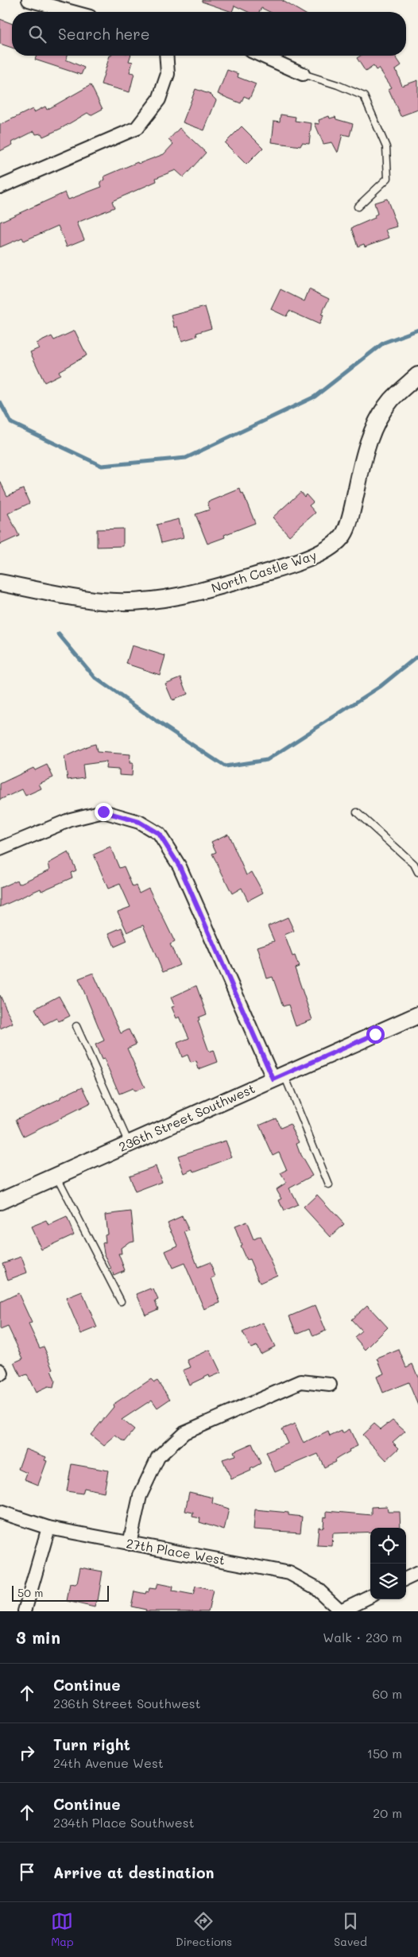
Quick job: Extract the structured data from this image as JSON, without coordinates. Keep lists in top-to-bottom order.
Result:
{
  "streets": {
    "street": ["North Castle Way", "236th Street Southwest", "27th Place West"]
  },
  "scale_bar": "50 m",
  "page": {
    "search": "Search here",
    "scale": "50 m",
    "heading": ["3 min", "Walk · 230 m"],
    "list": [
      ["Continue", "236th Street Southwest", "60 m"],
      ["Turn right", "24th Avenue West", "150 m"],
      ["Continue", "234th Place Southwest", "20 m"],
      "Arrive at destination"
    ],
    "nav": ["Map", "Directions", "Saved"]
  }
}
